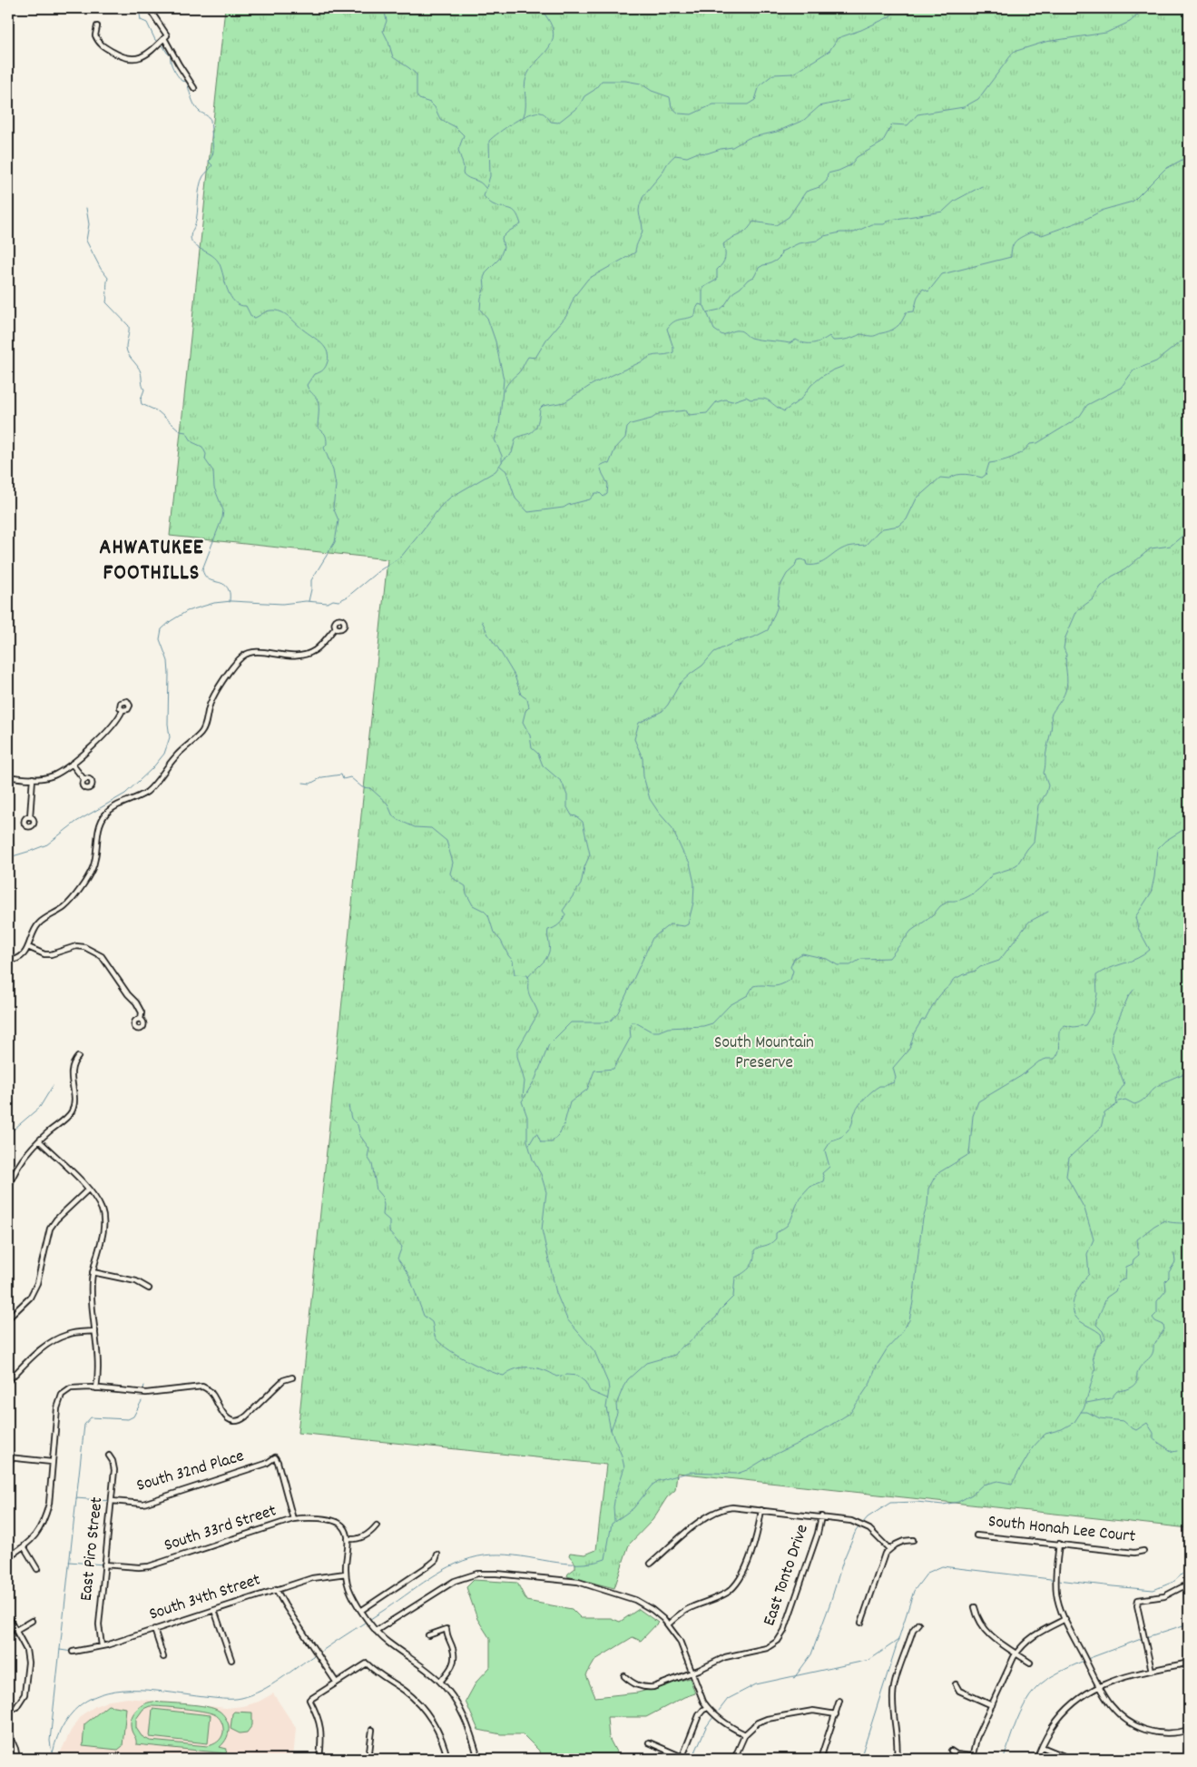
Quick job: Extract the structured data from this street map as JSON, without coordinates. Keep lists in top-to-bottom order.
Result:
{
  "streets": {
    "street": [
      "South 32nd Place",
      "South 33rd Street",
      "South Honah Lee Court",
      "East Piro Street",
      "East Tonto Drive",
      "South 34th Street"
    ]
  },
  "crossings": [
    ["South 32nd Place", "South 33rd Street"],
    ["South 32nd Place", "East Piro Street"],
    ["South 33rd Street", "East Piro Street"],
    ["East Piro Street", "South 34th Street"]
  ],
  "districts": ["AHWATUKEE FOOTHILLS"],
  "parks": ["South Mountain Preserve"]
}
